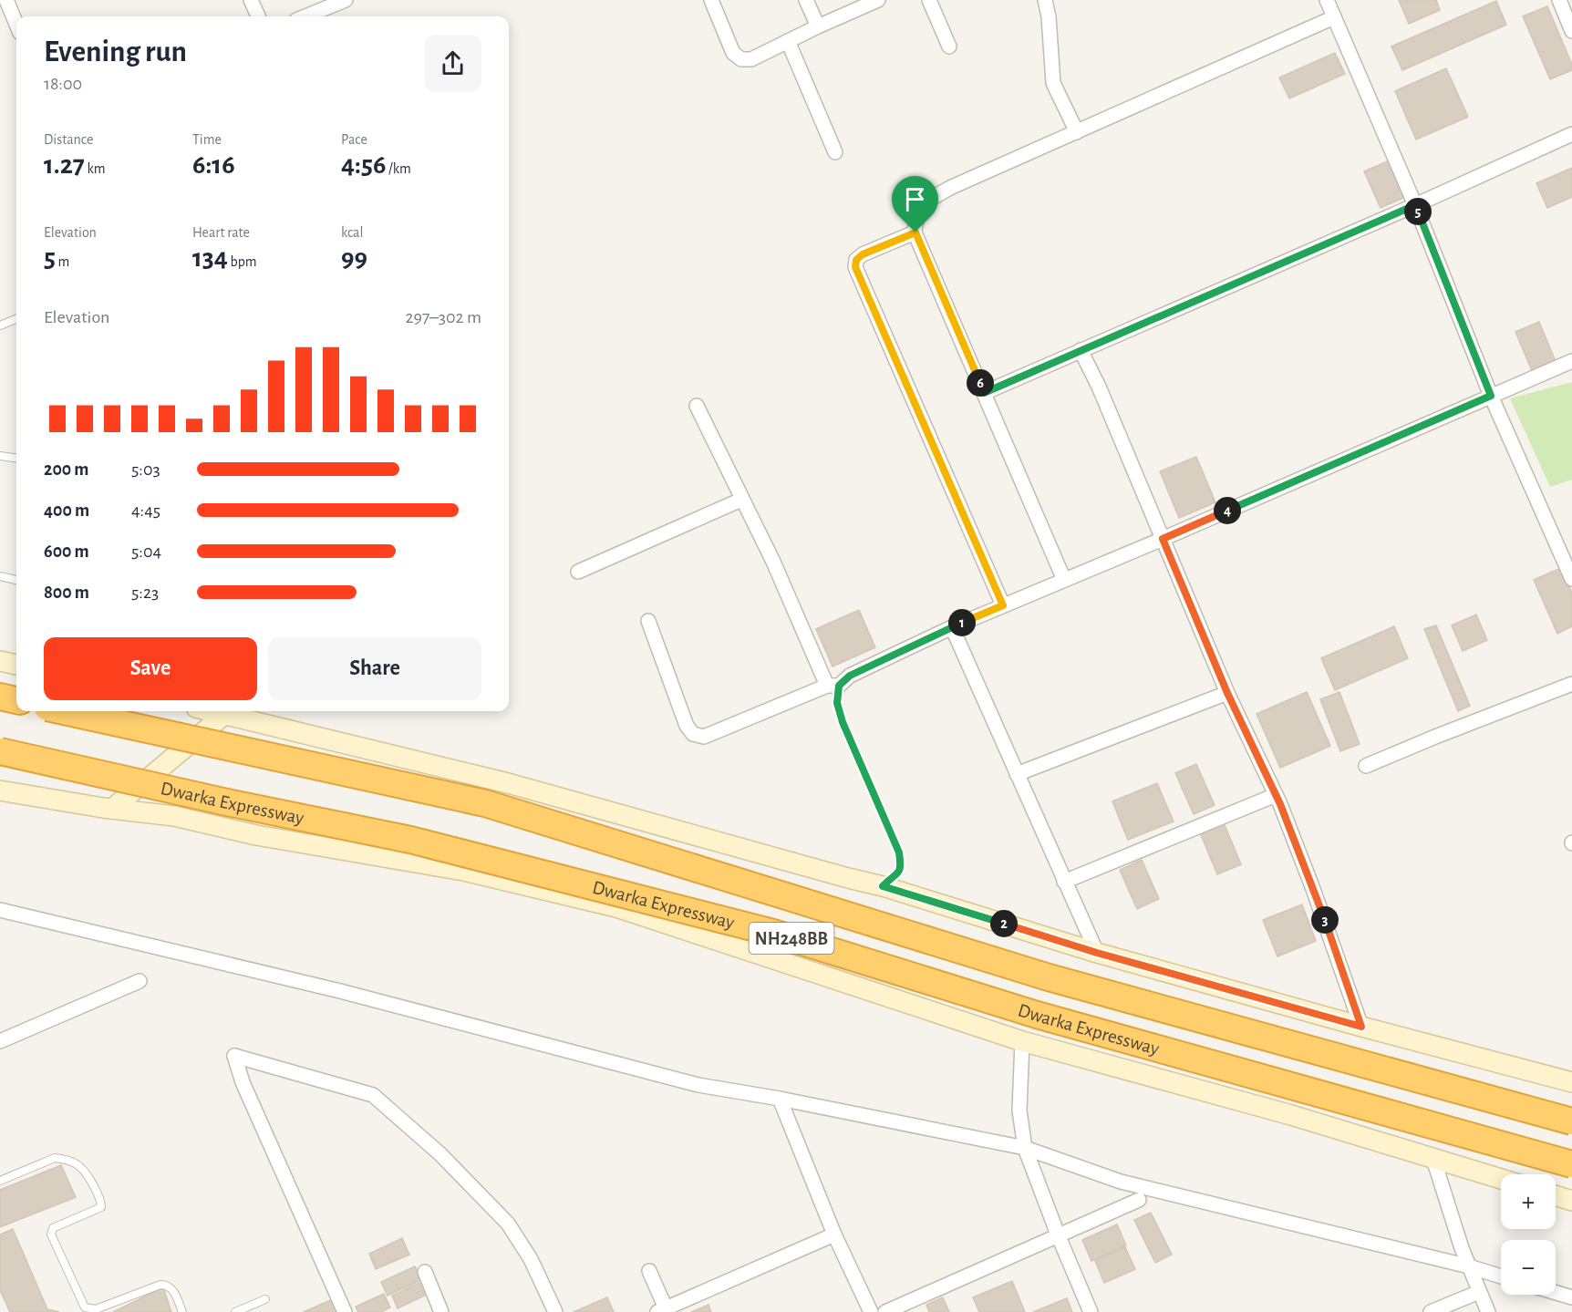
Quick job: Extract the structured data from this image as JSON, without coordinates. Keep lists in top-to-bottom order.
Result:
{
  "streets": {
    "highway": ["Dwarka Expressway", "NH248BB"]
  },
  "page": {
    "heading": ["Evening run", "18:00"],
    "stats": [
      ["Distance", "1.27 km"],
      ["Time", "6:16"],
      ["Pace", "4:56 /km"],
      ["Elevation", "5 m"],
      ["Heart rate", "134 bpm"],
      ["kcal", "99"]
    ],
    "pins": [
      "5",
      "6",
      "4",
      "1",
      "3",
      "2"
    ],
    "chart": ["Elevation", "297–302 m"],
    "list": [
      {
        "name": "200 m",
        "note": "5:03"
      },
      {
        "name": "400 m",
        "note": "4:45"
      },
      {
        "name": "600 m",
        "note": "5:04"
      },
      {
        "name": "800 m",
        "note": "5:23"
      }
    ],
    "buttons": ["Save", "Share"],
    "map_buttons": ["+", "−"]
  }
}
